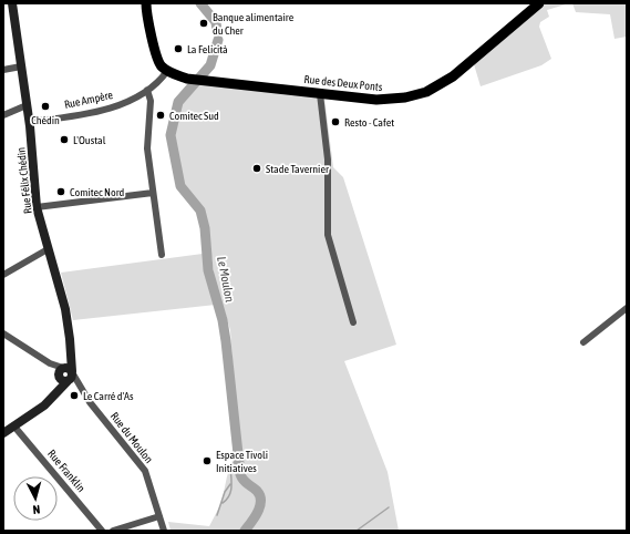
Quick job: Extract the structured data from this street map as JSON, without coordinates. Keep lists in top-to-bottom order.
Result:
{
  "streets": {
    "main road": ["Rue des Deux Ponts"],
    "street": [
      "Rue Ampère",
      "Rue Félix Chédin",
      "Rue du Moulon",
      "Rue Franklin"
    ]
  },
  "crossings": [
    ["Rue des Deux Ponts", "Rue Ampère"],
    ["Rue Ampère", "Rue Félix Chédin"],
    ["Rue Félix Chédin", "Rue du Moulon"],
    ["Rue Félix Chédin", "Rue Franklin"]
  ],
  "water": ["Le Moulon"],
  "places": [
    "Banque alimentaire du Cher",
    "La Felicità",
    "Chédin",
    "Comitec Sud",
    "Resto - Cafet",
    "L'Oustal",
    "Stade Tavernier",
    "Comitec Nord",
    "Le Carré d'As",
    "Espace Tivoli Initiatives"
  ],
  "north": "bottom"
}
